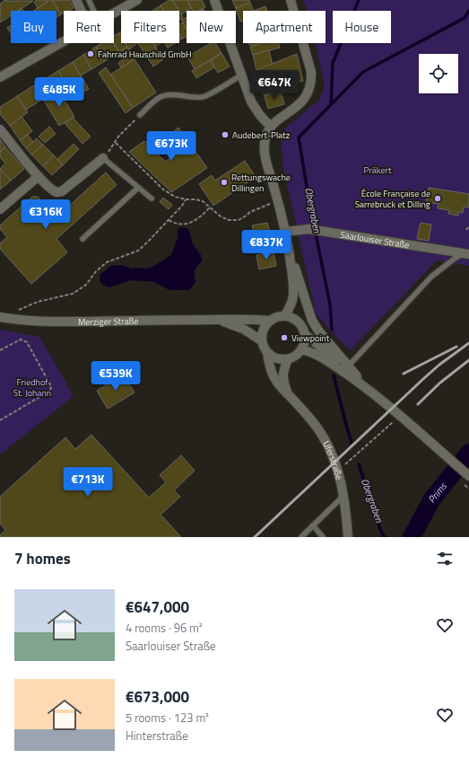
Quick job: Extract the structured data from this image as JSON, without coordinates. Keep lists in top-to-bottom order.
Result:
{
  "streets": {
    "main road": ["Saarlouiser Straße", "Merziger Straße", "Uferstraße"]
  },
  "crossings": [
    ["Merziger Straße", "Uferstraße"]
  ],
  "water": ["Obergraben", "Prims"],
  "parks": ["Präkert", "Friedhof St. Johann"],
  "places": [
    "Fahrrad Hauschild GmbH",
    "Audebert-Platz",
    "Rettungswache Dillingen",
    "École Française de Sarrebruck et Dilling",
    "Viewpoint"
  ],
  "page": {
    "chip": [
      "Buy",
      "Rent",
      "Filters",
      "New",
      "Apartment",
      "House"
    ],
    "price": [
      "€647K",
      "€485K",
      "€673K",
      "€316K",
      "€837K",
      "€539K",
      "€713K"
    ],
    "heading": "7 homes",
    "list": [
      {
        "name": "€647,000",
        "note": "4 rooms · 96 m² · Saarlouiser Straße"
      },
      {
        "name": "€673,000",
        "note": "5 rooms · 123 m² · Hinterstraße"
      }
    ]
  }
}
